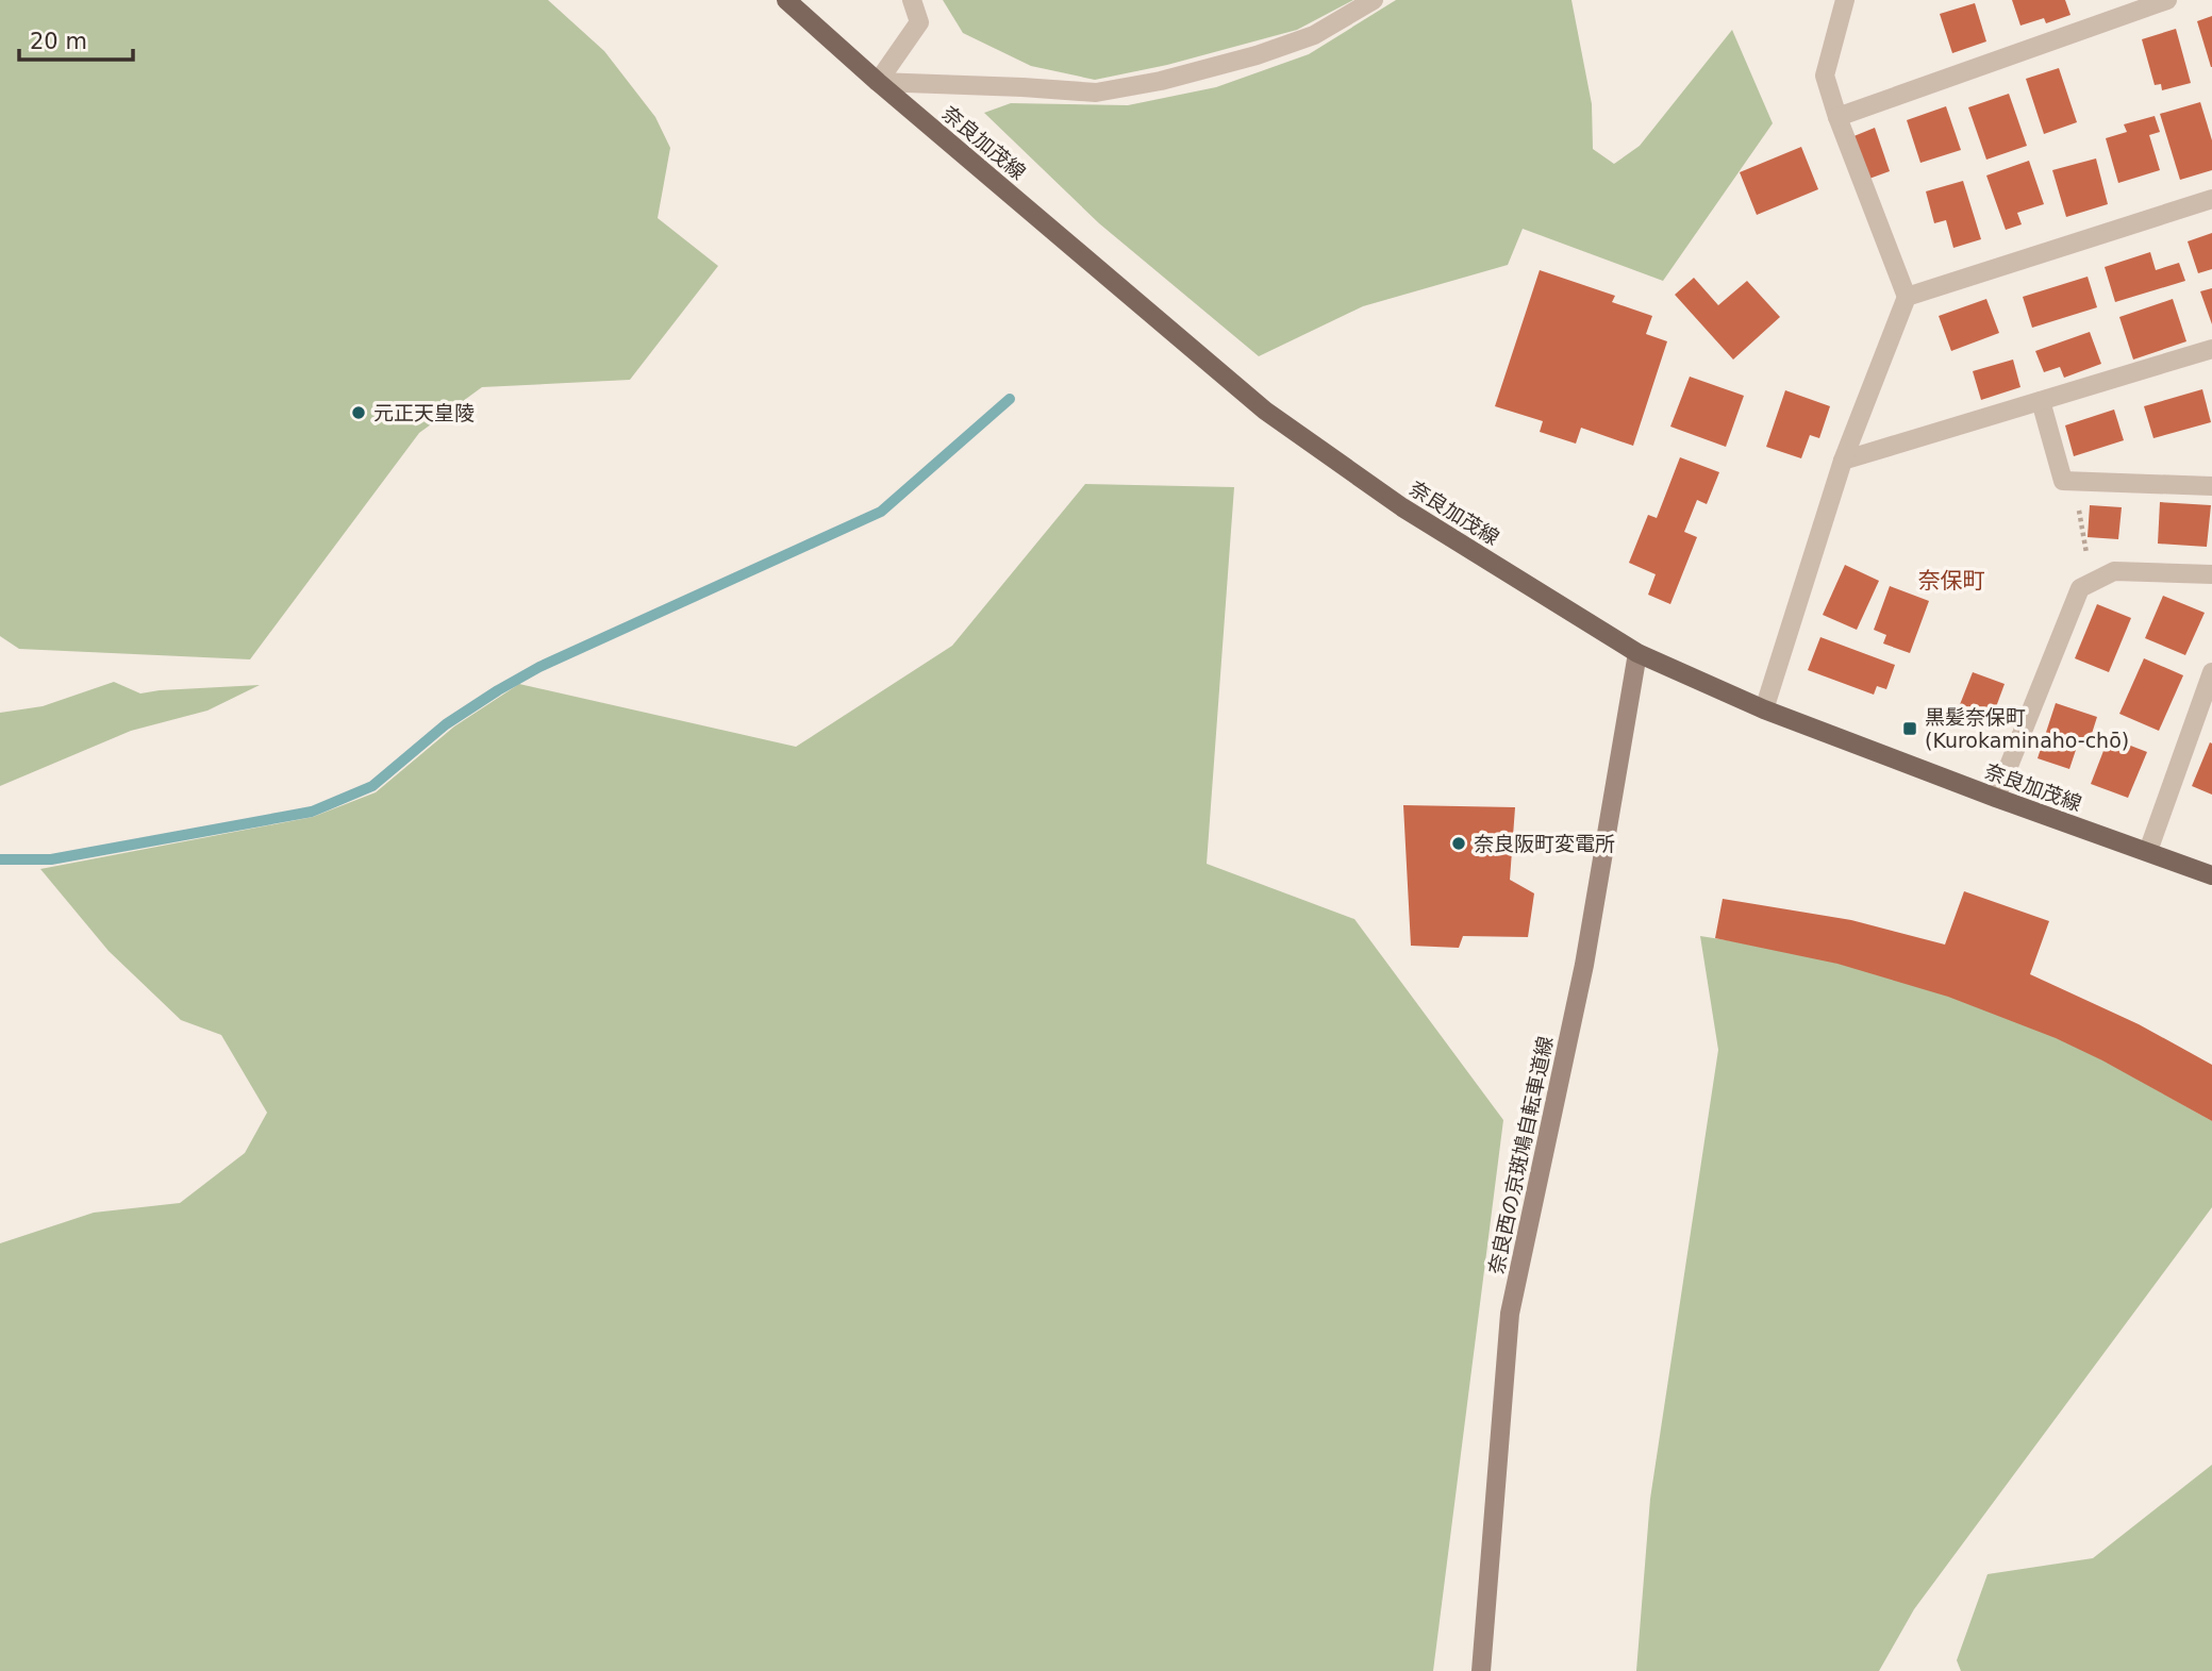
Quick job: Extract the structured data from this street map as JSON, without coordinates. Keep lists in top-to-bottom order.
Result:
{
  "streets": {
    "main road": ["奈良加茂線", "奈良西の京斑鳩自転車道線"]
  },
  "crossings": [
    ["奈良加茂線", "奈良西の京斑鳩自転車道線"]
  ],
  "districts": ["奈保町"],
  "places": {
    "other": ["元正天皇陵", "奈良阪町変電所"],
    "transit": ["黒髪奈保町 (Kurokaminaho-chō)"]
  },
  "scale_bar": "20 m"
}
